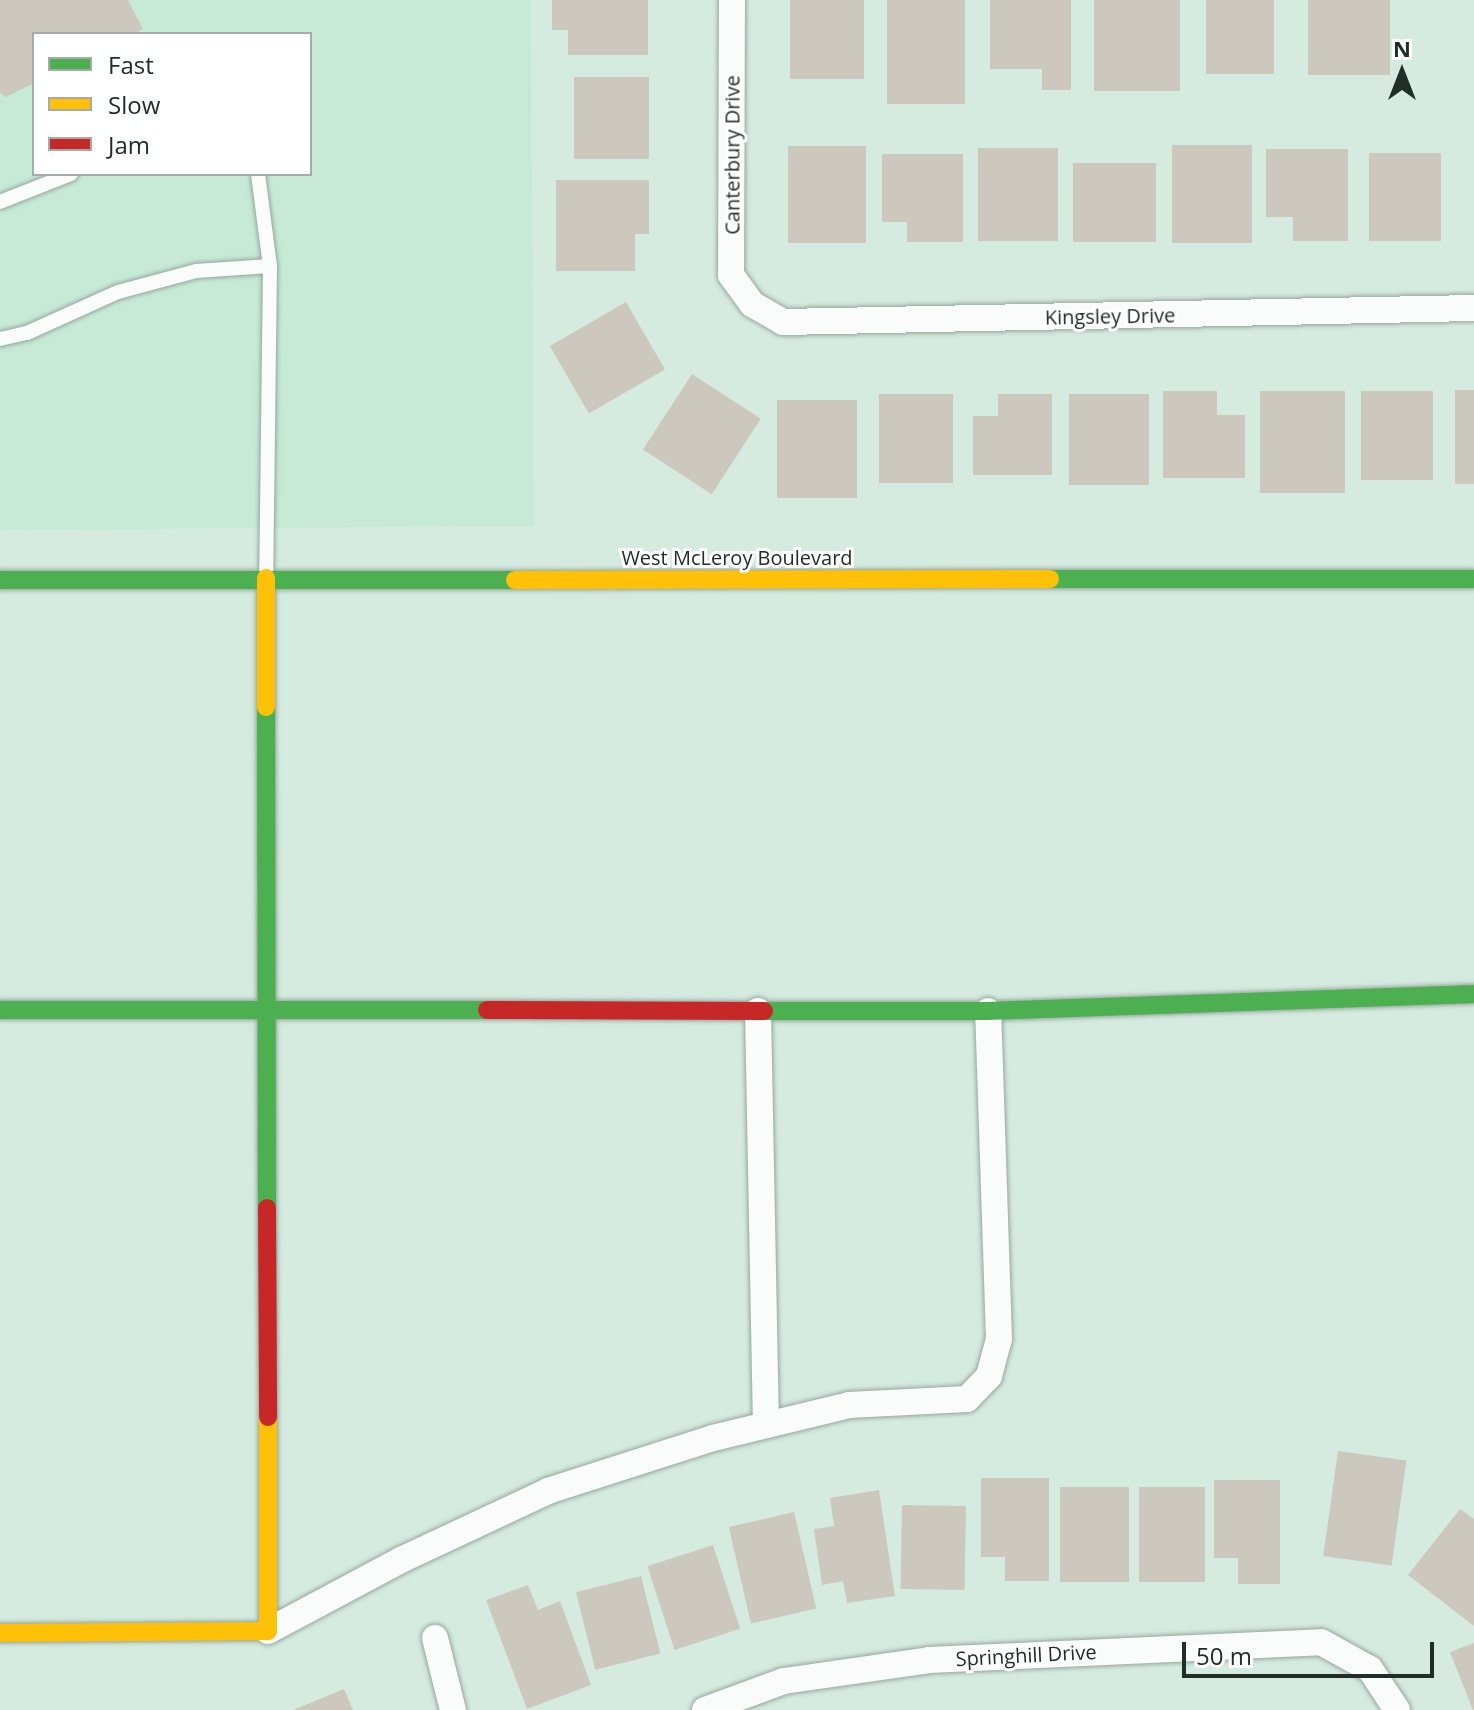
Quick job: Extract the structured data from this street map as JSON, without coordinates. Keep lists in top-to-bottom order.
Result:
{
  "streets": {
    "street": [
      "Canterbury Drive",
      "Kingsley Drive",
      "West McLeroy Boulevard",
      "Springhill Drive"
    ]
  },
  "crossings": [
    ["Canterbury Drive", "Kingsley Drive"]
  ],
  "legend": ["Fast", "Slow", "Jam"],
  "scale_bar": "50 m",
  "north": "top"
}
